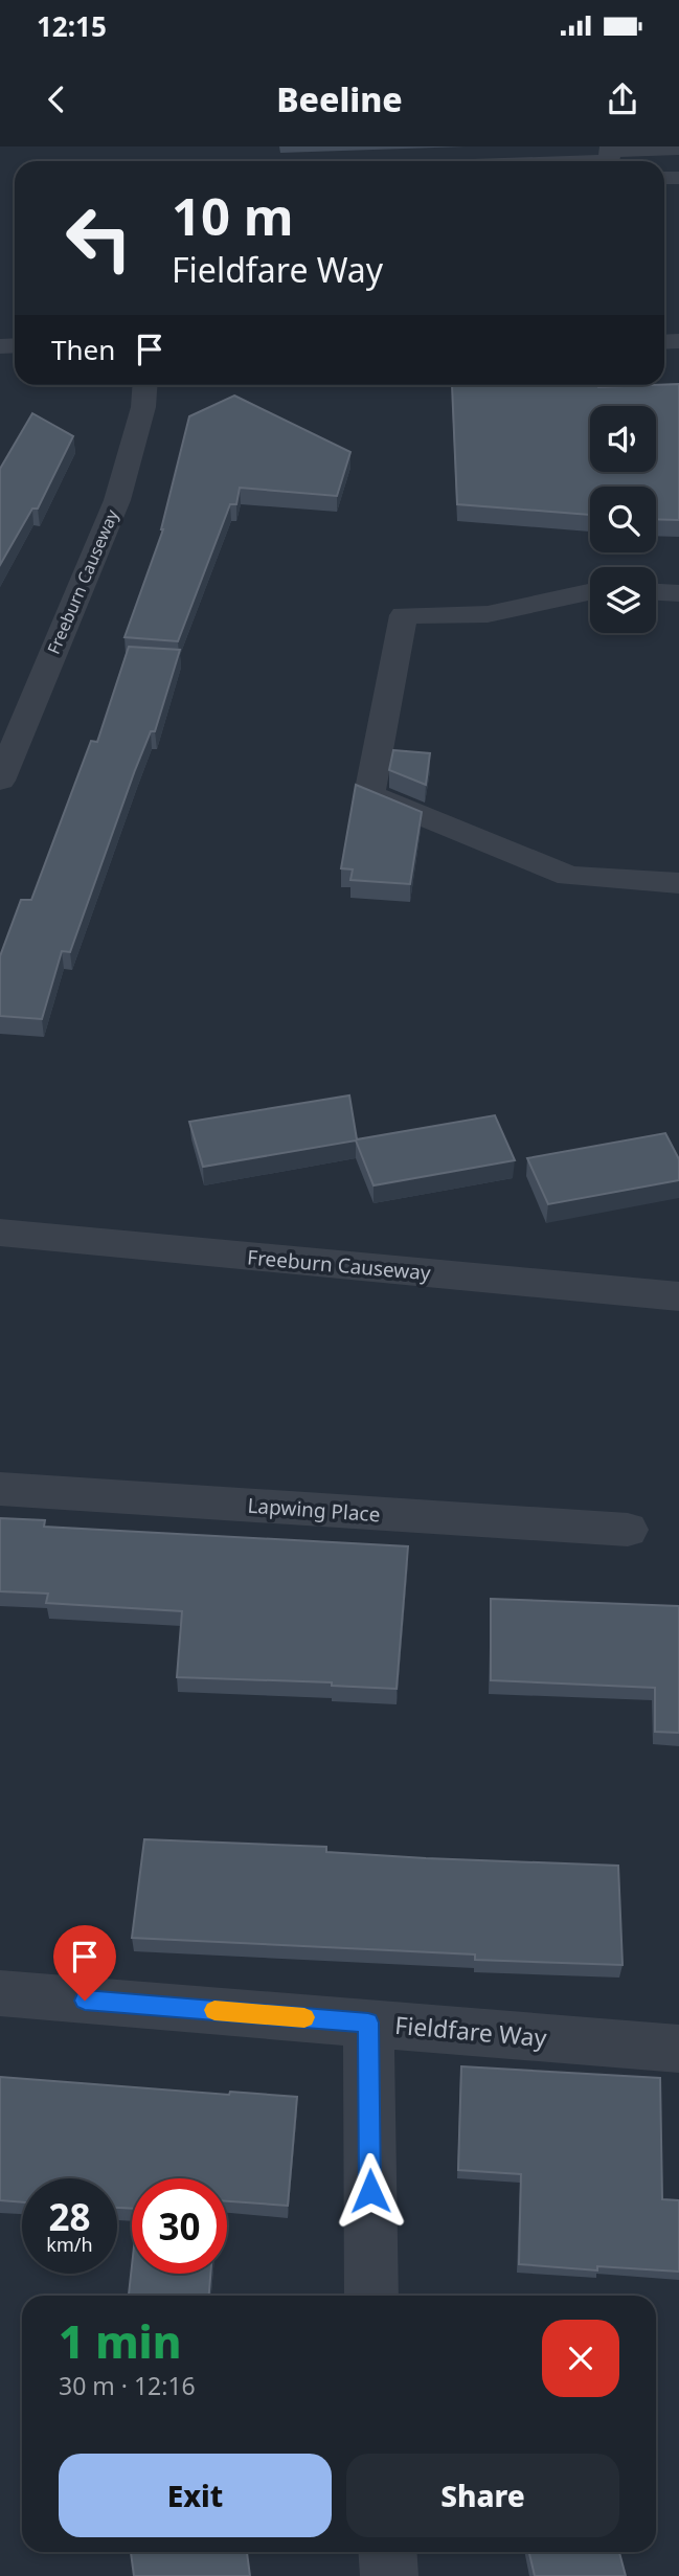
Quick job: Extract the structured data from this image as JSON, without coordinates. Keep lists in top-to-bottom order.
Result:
{
  "streets": {
    "street": ["Freeburn Causeway", "Lapwing Place", "Fieldfare Way"]
  },
  "page": {
    "status": "12:15",
    "header": "Beeline",
    "turn": ["10 m", "Fieldfare Way"],
    "then": "Then",
    "speed": "28 km/h",
    "limit": "30",
    "heading": ["1 min", "30 m · 12:16"],
    "buttons": ["Exit", "Share"]
  }
}
